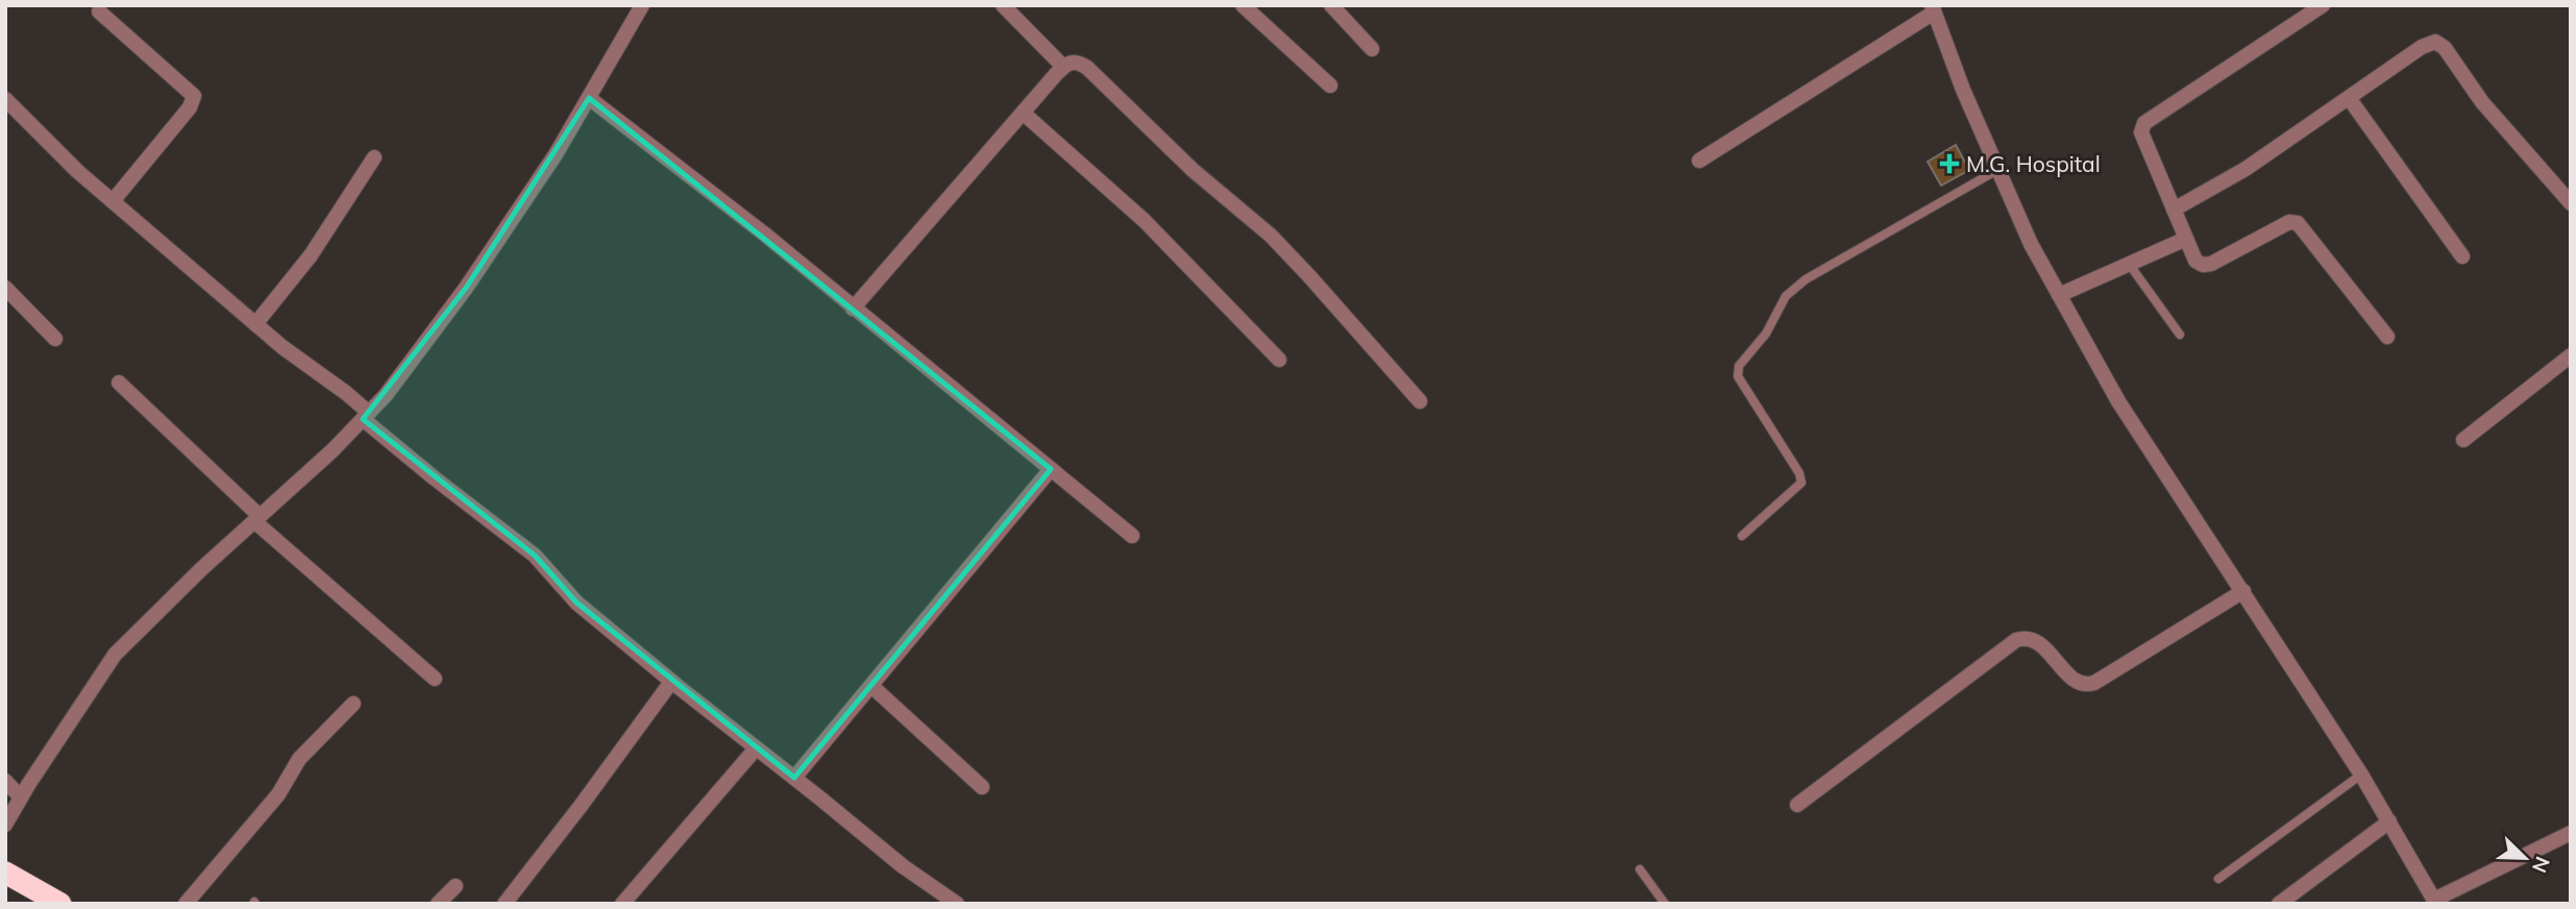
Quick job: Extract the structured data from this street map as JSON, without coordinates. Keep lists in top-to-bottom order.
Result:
{
  "places": {
    "health": ["M.G. Hospital"]
  },
  "north": "bottom right"
}
